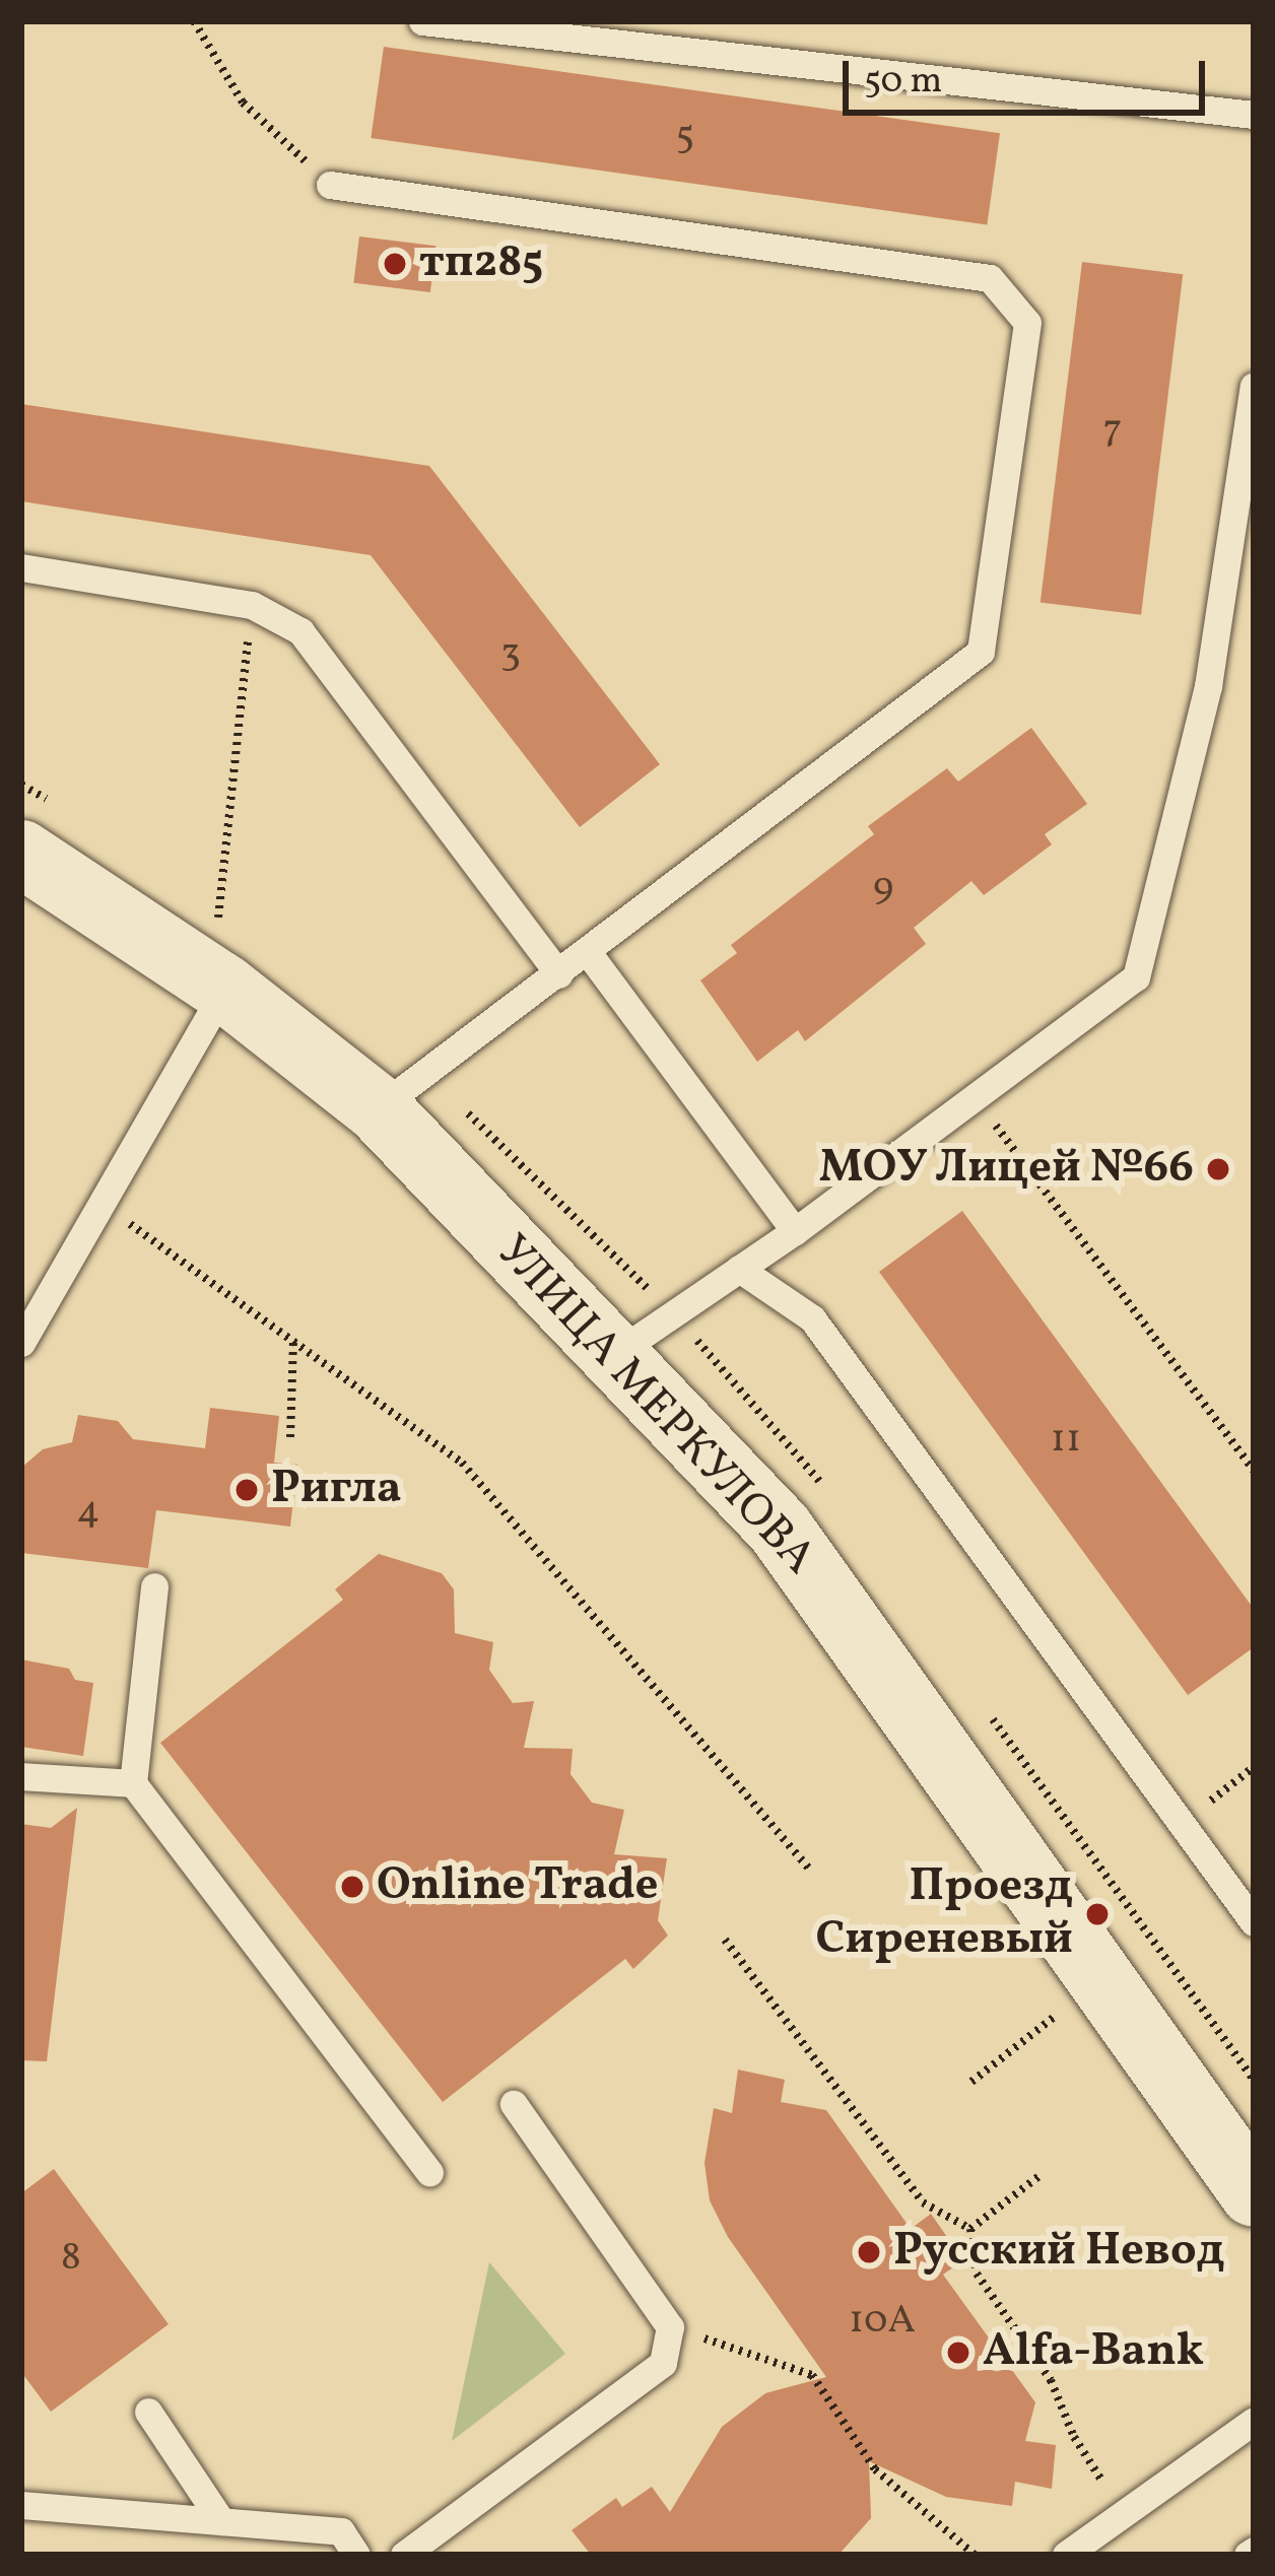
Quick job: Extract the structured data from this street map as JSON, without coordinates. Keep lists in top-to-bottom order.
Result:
{
  "streets": {
    "street": ["УЛИЦА МЕРКУЛОВА"]
  },
  "places": [
    "тп285",
    "МОУ Лицей №66",
    "Ригла",
    "Online Trade",
    "Проезд Сиреневый",
    "Русский Невод",
    "Alfa-Bank"
  ],
  "house_numbers": [
    "5",
    "7",
    "3",
    "9",
    "11",
    "4",
    "8",
    "10А"
  ],
  "scale_bar": "50 m"
}
